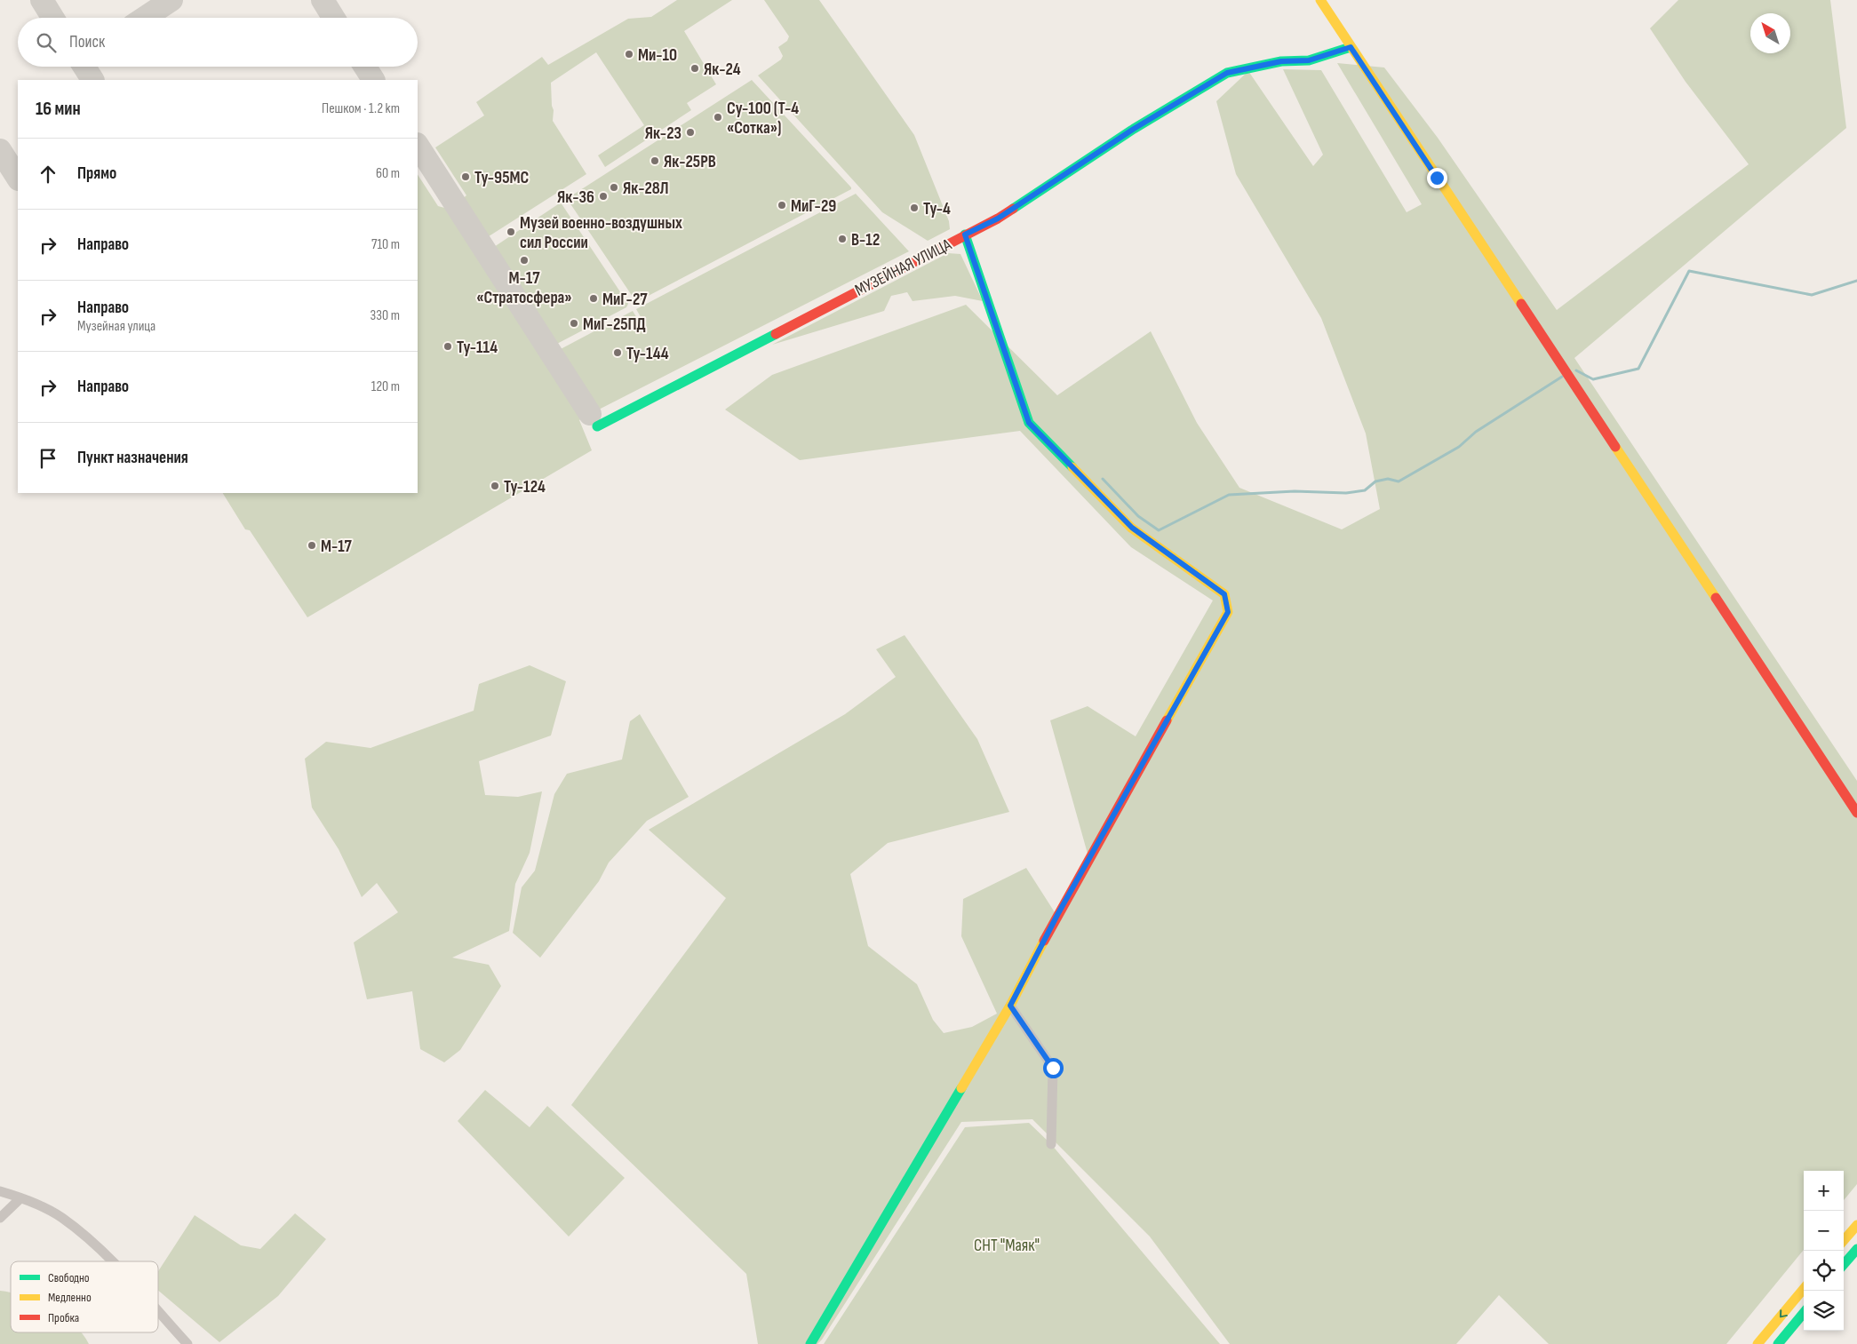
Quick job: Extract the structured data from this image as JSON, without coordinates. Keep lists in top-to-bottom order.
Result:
{
  "streets": {
    "main road": ["МУЗЕЙНАЯ УЛИЦА"]
  },
  "parks": ["СНТ \"Маяк\""],
  "places": [
    "Ми-10",
    "Як-24",
    "Су-100 (Т-4 «Сотка»)",
    "Як-23",
    "Як-25РВ",
    "Ту-95МС",
    "Як-28Л",
    "Як-36",
    "МиГ-29",
    "Ту-4",
    "Музей военно-воздушных сил России",
    "В-12",
    "М-17 «Стратосфера»",
    "МиГ-27",
    "МиГ-25ПД",
    "Ту-114",
    "Ту-144",
    "Ту-124",
    "М-17"
  ],
  "legend": ["Свободно", "Медленно", "Пробка"],
  "north": "top left",
  "page": {
    "search": "Поиск",
    "heading": ["16 мин", "Пешком · 1.2 km"],
    "list": [
      ["Прямо", "60 m"],
      ["Направо", "710 m"],
      ["Направо", "Музейная улица", "330 m"],
      ["Направо", "120 m"],
      "Пункт назначения"
    ],
    "map_buttons": ["+", "−"]
  }
}
